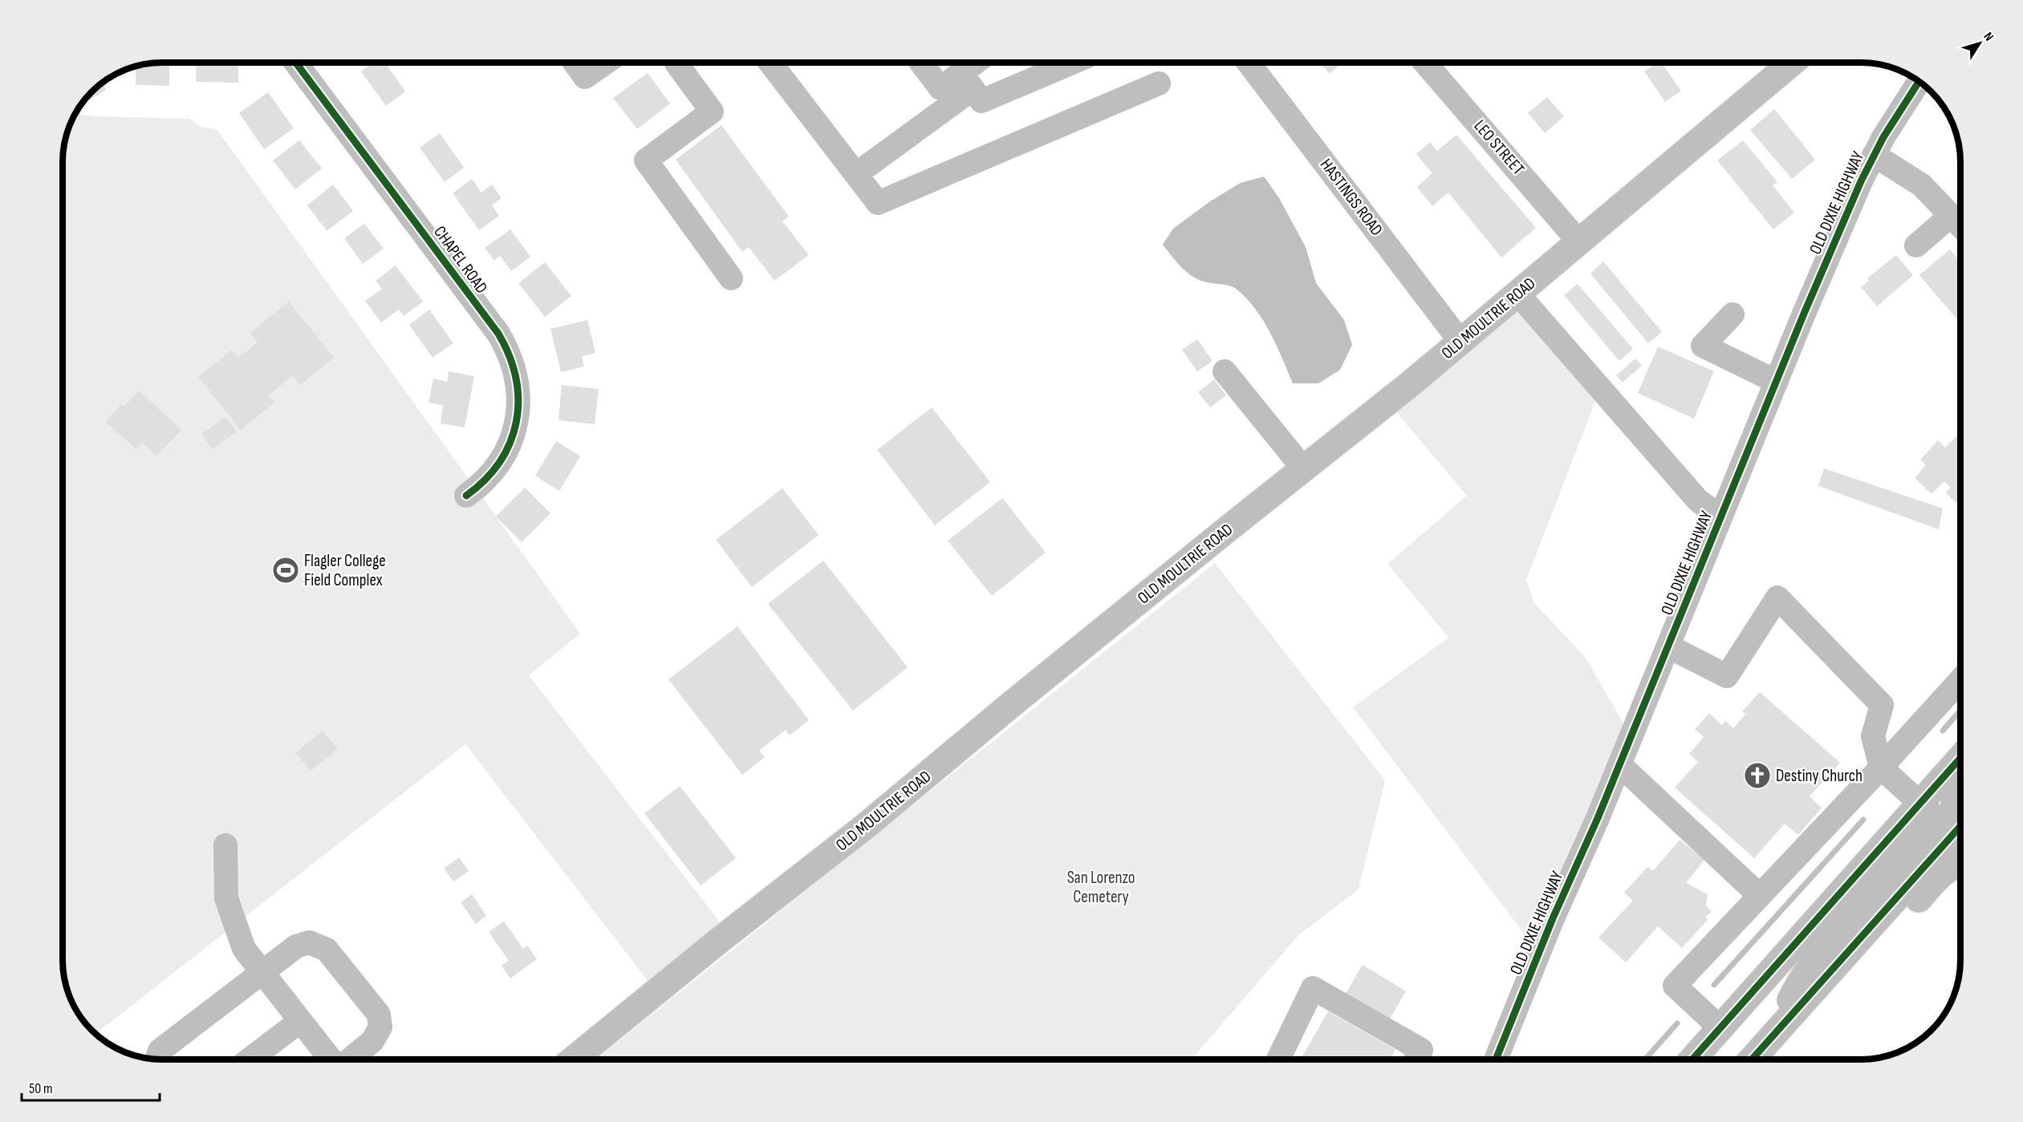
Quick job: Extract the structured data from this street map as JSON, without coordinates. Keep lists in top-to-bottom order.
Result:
{
  "streets": {
    "main road": ["OLD MOULTRIE ROAD"],
    "street": [
      "LEO STREET",
      "HASTINGS ROAD",
      "OLD DIXIE HIGHWAY",
      "CHAPEL ROAD"
    ]
  },
  "crossings": [
    ["LEO STREET", "OLD MOULTRIE ROAD"],
    ["HASTINGS ROAD", "OLD MOULTRIE ROAD"]
  ],
  "parks": ["San Lorenzo Cemetery"],
  "places": {
    "sports": ["Flagler College Field Complex"],
    "church": ["Destiny Church"]
  },
  "scale_bar": "50 m",
  "north": "top right"
}
